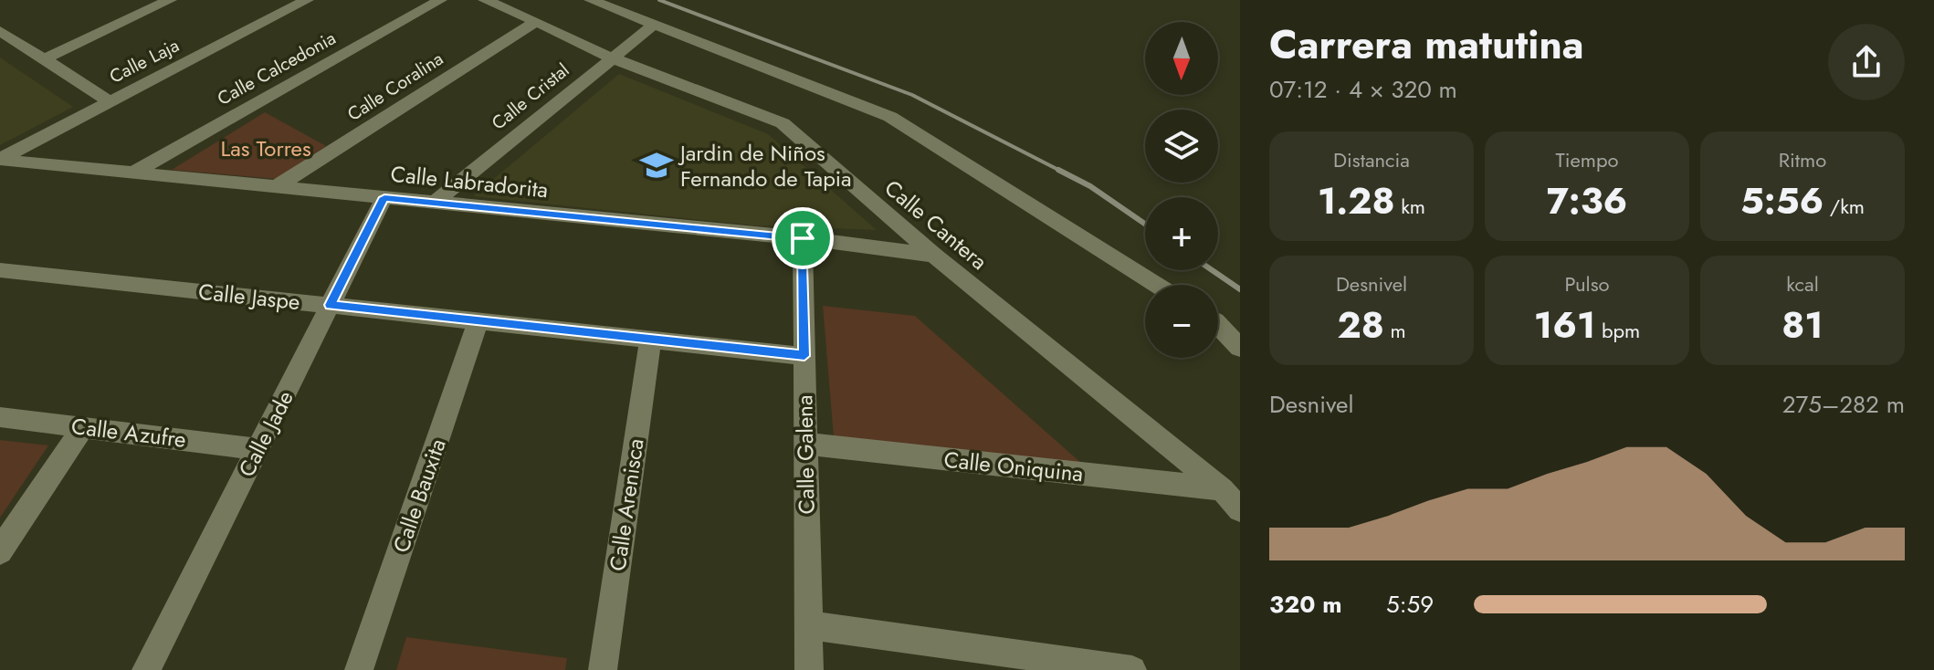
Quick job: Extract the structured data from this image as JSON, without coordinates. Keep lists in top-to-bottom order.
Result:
{
  "streets": {
    "street": [
      "Calle Laja",
      "Calle Calcedonia",
      "Calle Coralina",
      "Calle Cristal",
      "Calle Labradorita",
      "Calle Cantera",
      "Calle Jaspe",
      "Calle Azufre",
      "Calle Jade",
      "Calle Galena",
      "Calle Oniquina",
      "Calle Bauxita",
      "Calle Arenisca"
    ]
  },
  "crossings": [
    ["Calle Laja", "Calle Labradorita"],
    ["Calle Calcedonia", "Calle Labradorita"],
    ["Calle Coralina", "Calle Labradorita"],
    ["Calle Coralina", "Calle Cantera"],
    ["Calle Cristal", "Calle Labradorita"],
    ["Calle Cristal", "Calle Cantera"],
    ["Calle Labradorita", "Calle Cantera"],
    ["Calle Labradorita", "Calle Jade"],
    ["Calle Labradorita", "Calle Galena"],
    ["Calle Cantera", "Calle Oniquina"],
    ["Calle Jaspe", "Calle Jade"],
    ["Calle Jaspe", "Calle Galena"],
    ["Calle Jaspe", "Calle Bauxita"],
    ["Calle Jaspe", "Calle Arenisca"],
    ["Calle Azufre", "Calle Jade"],
    ["Calle Galena", "Calle Oniquina"]
  ],
  "parks": ["Las Torres"],
  "places": {
    "school or university": ["Jardin de Niños Fernando de Tapia"]
  },
  "north": "bottom",
  "page": {
    "heading": ["Carrera matutina", "07:12 · 4 × 320 m"],
    "map_buttons": ["+", "−"],
    "stats": [
      ["Distancia", "1.28 km"],
      ["Tiempo", "7:36"],
      ["Ritmo", "5:56 /km"],
      ["Desnivel", "28 m"],
      ["Pulso", "161 bpm"],
      ["kcal", "81"]
    ],
    "chart": ["Desnivel", "275–282 m"],
    "list": [
      {
        "name": "320 m",
        "note": "5:59"
      }
    ]
  }
}
